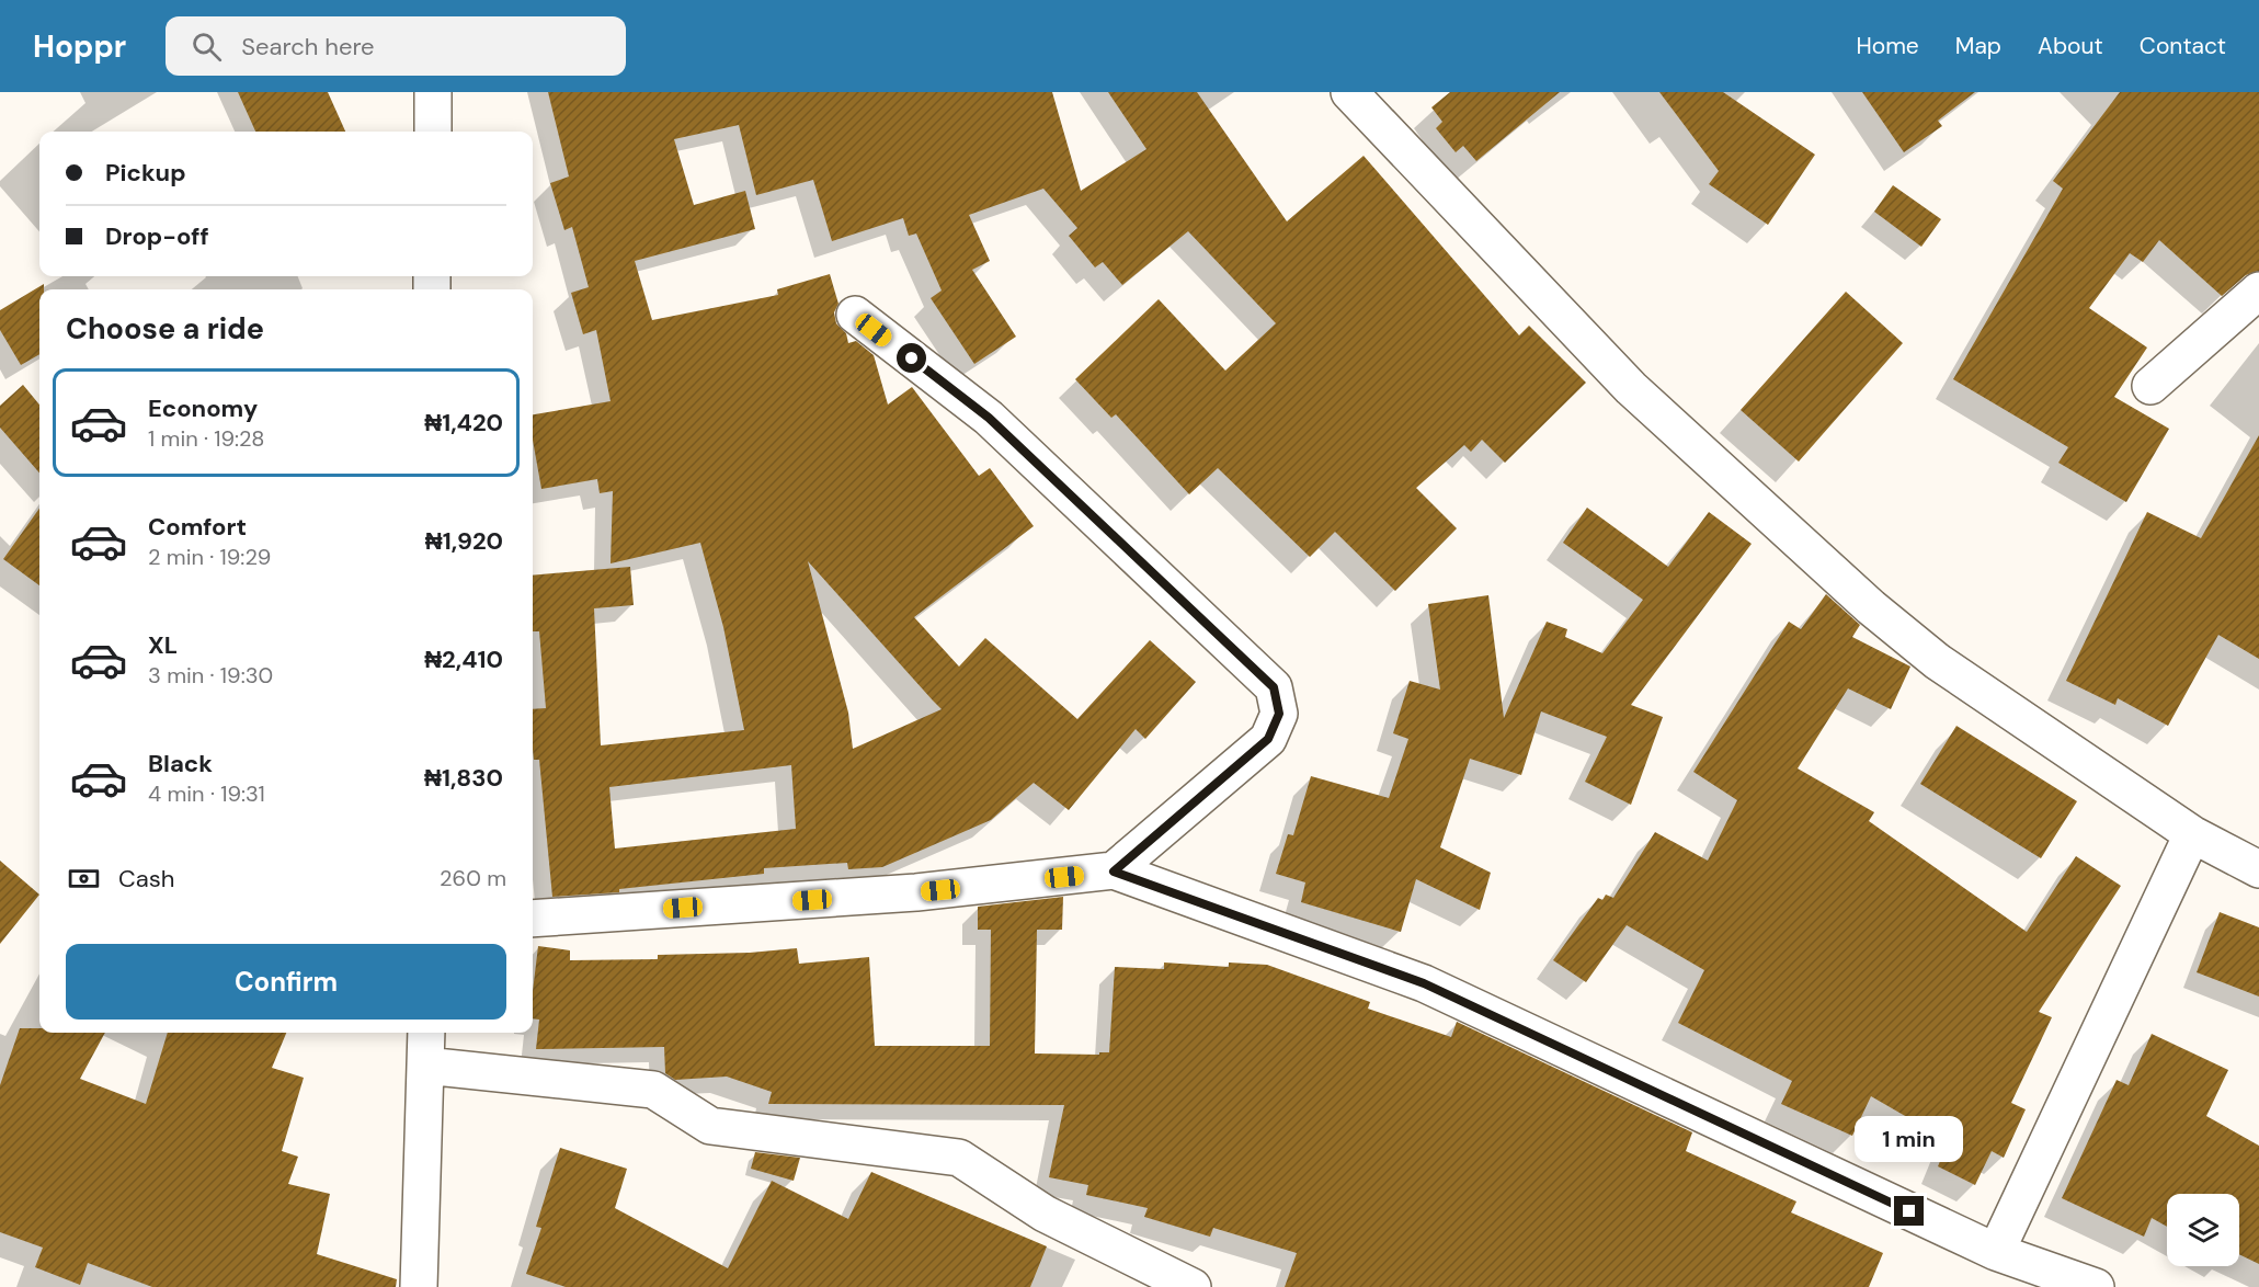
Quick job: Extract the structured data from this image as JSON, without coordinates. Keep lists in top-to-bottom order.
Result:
{
  "page": {
    "header": "Hoppr",
    "search": "Search here",
    "nav": [
      "Home",
      "Map",
      "About",
      "Contact"
    ],
    "banner": ["Pickup", "Drop-off"],
    "heading": "Choose a ride",
    "list": [
      {
        "name": "Economy",
        "note": "1 min · 19:28",
        "value": "₦1,420"
      },
      {
        "name": "Comfort",
        "note": "2 min · 19:29",
        "value": "₦1,920"
      },
      {
        "name": "XL",
        "note": "3 min · 19:30",
        "value": "₦2,410"
      },
      {
        "name": "Black",
        "note": "4 min · 19:31",
        "value": "₦1,830"
      }
    ],
    "pay": ["Cash", "260 m"],
    "buttons": "Confirm",
    "bubble": "1 min"
  }
}
